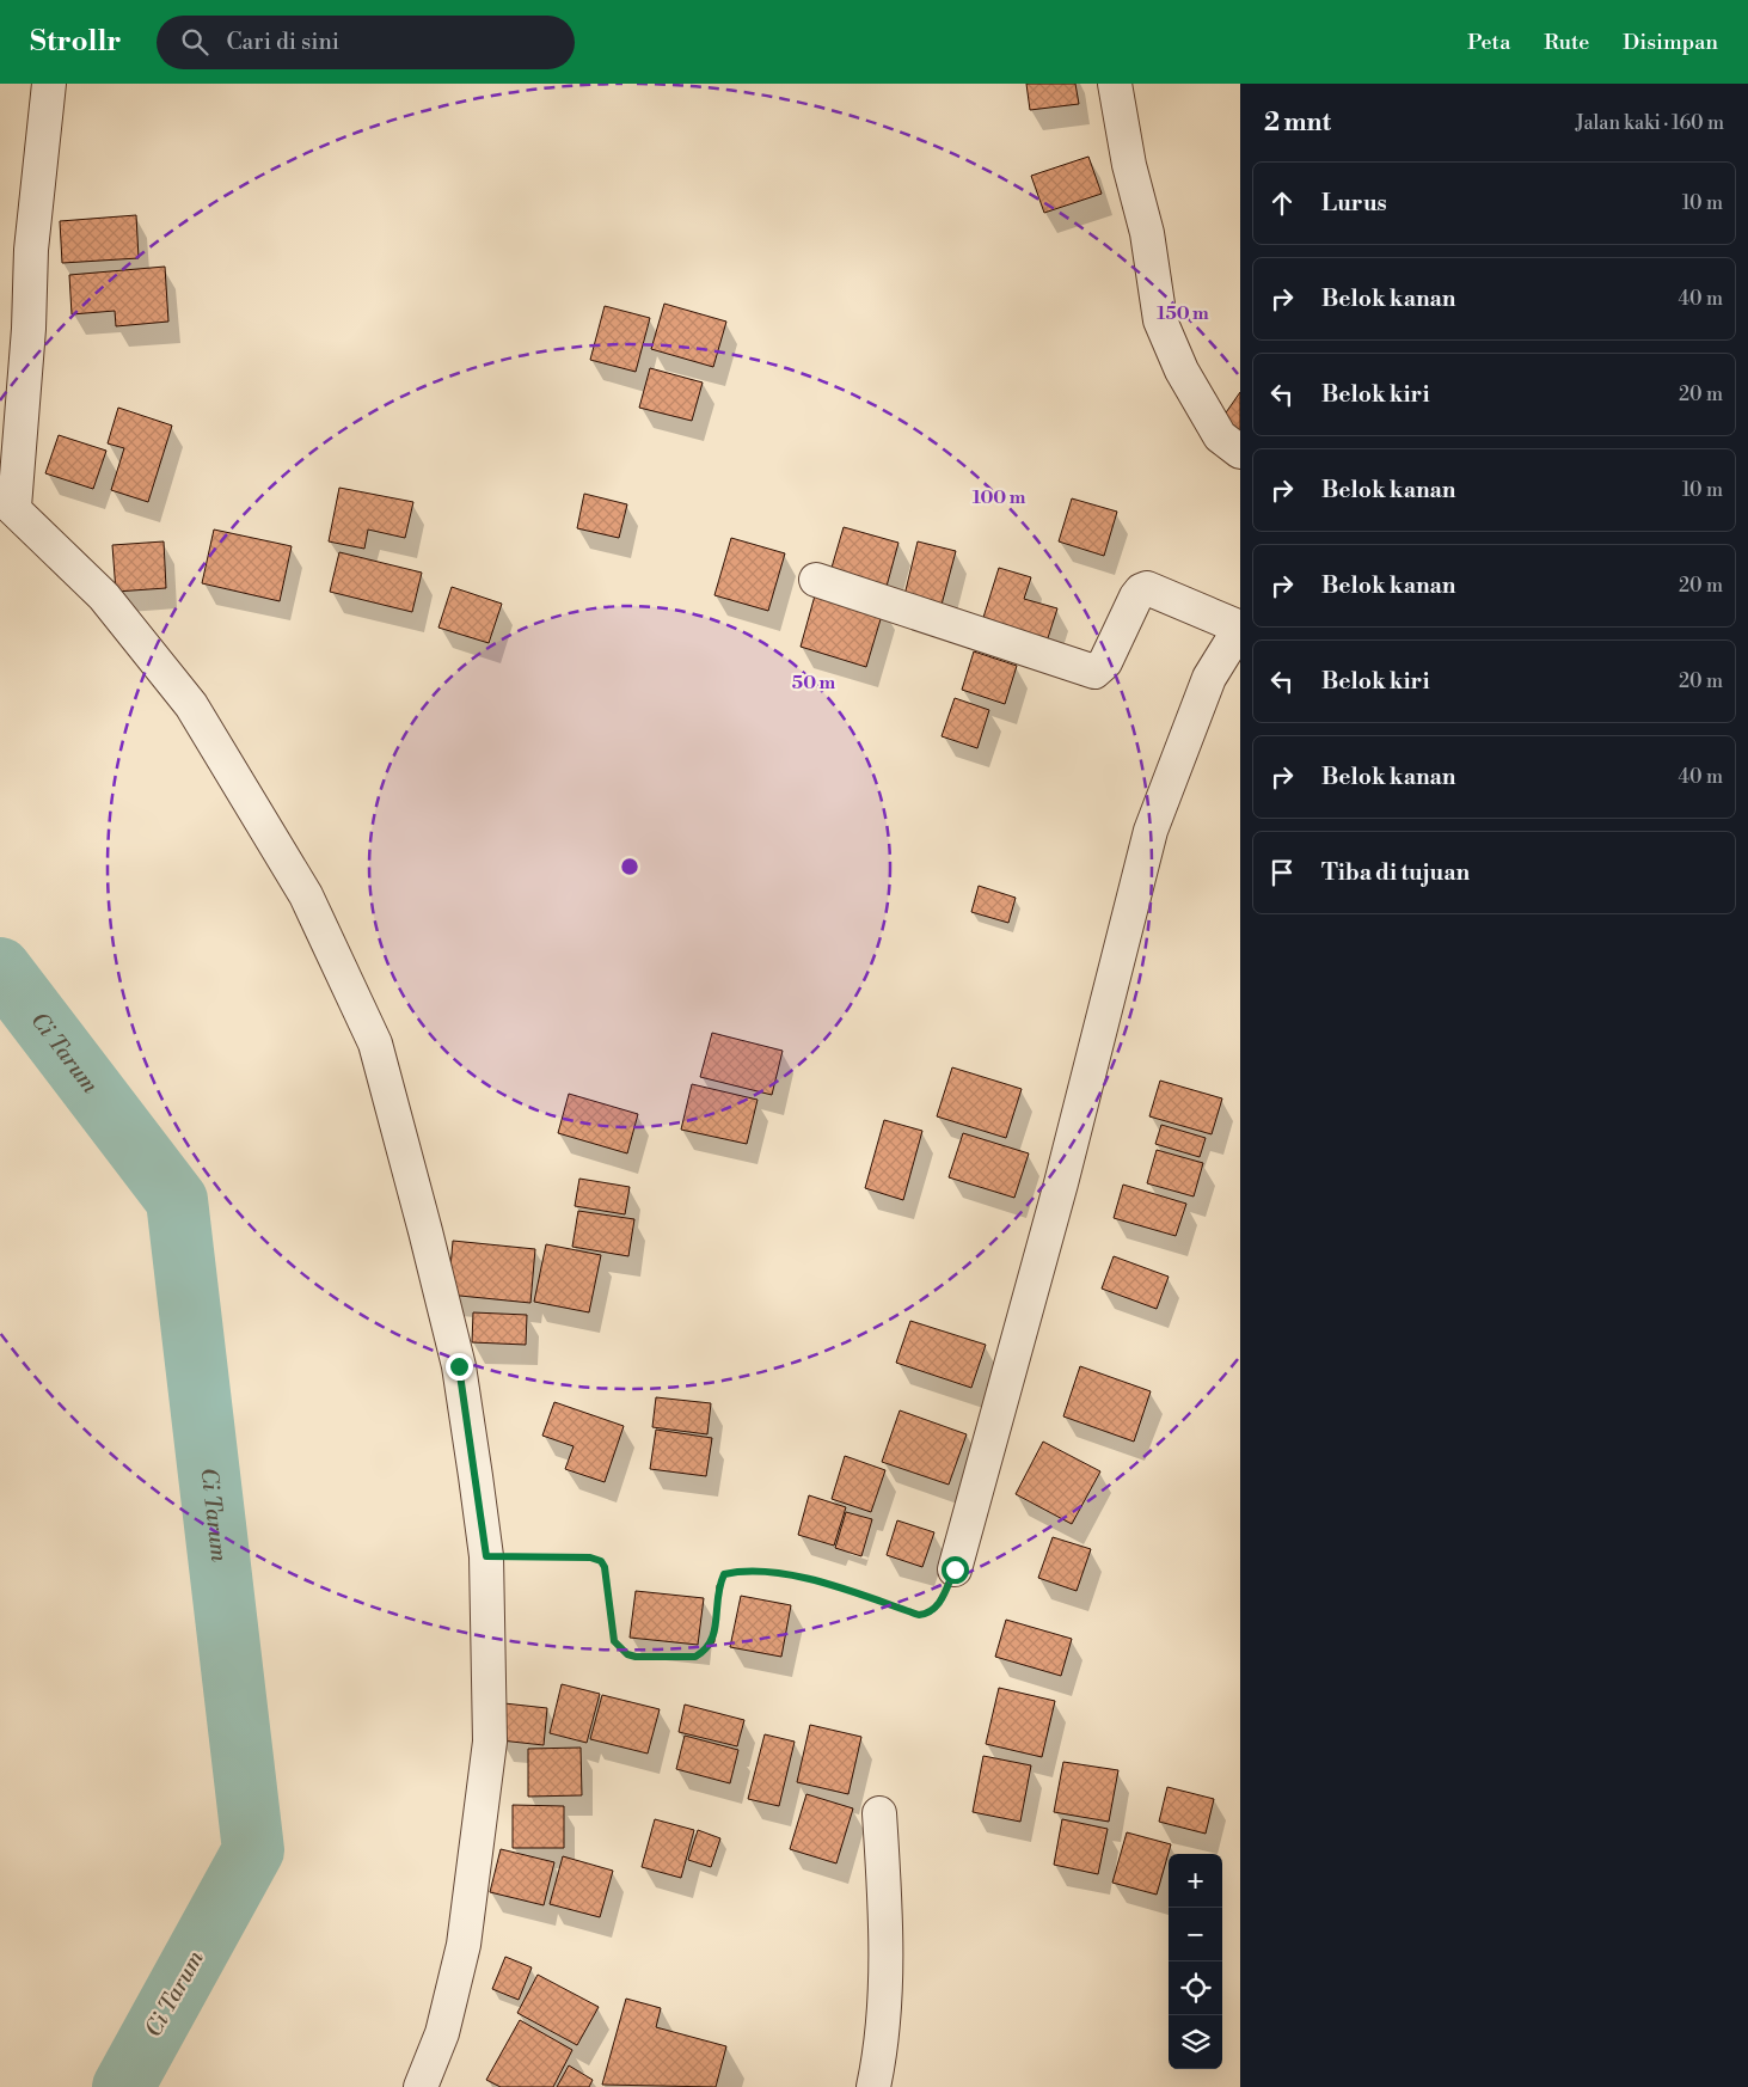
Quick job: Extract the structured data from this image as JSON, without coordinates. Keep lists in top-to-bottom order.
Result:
{
  "water": ["Ci Tarum"],
  "page": {
    "header": "Strollr",
    "search": "Cari di sini",
    "nav": ["Peta", "Rute", "Disimpan"],
    "heading": ["2 mnt", "Jalan kaki · 160 m"],
    "list": [
      ["Lurus", "10 m"],
      ["Belok kanan", "40 m"],
      ["Belok kiri", "20 m"],
      ["Belok kanan", "10 m"],
      ["Belok kanan", "20 m"],
      ["Belok kiri", "20 m"],
      ["Belok kanan", "40 m"],
      "Tiba di tujuan"
    ],
    "map_buttons": ["+", "−"]
  },
  "rings": ["150 m", "100 m", "50 m"]
}
